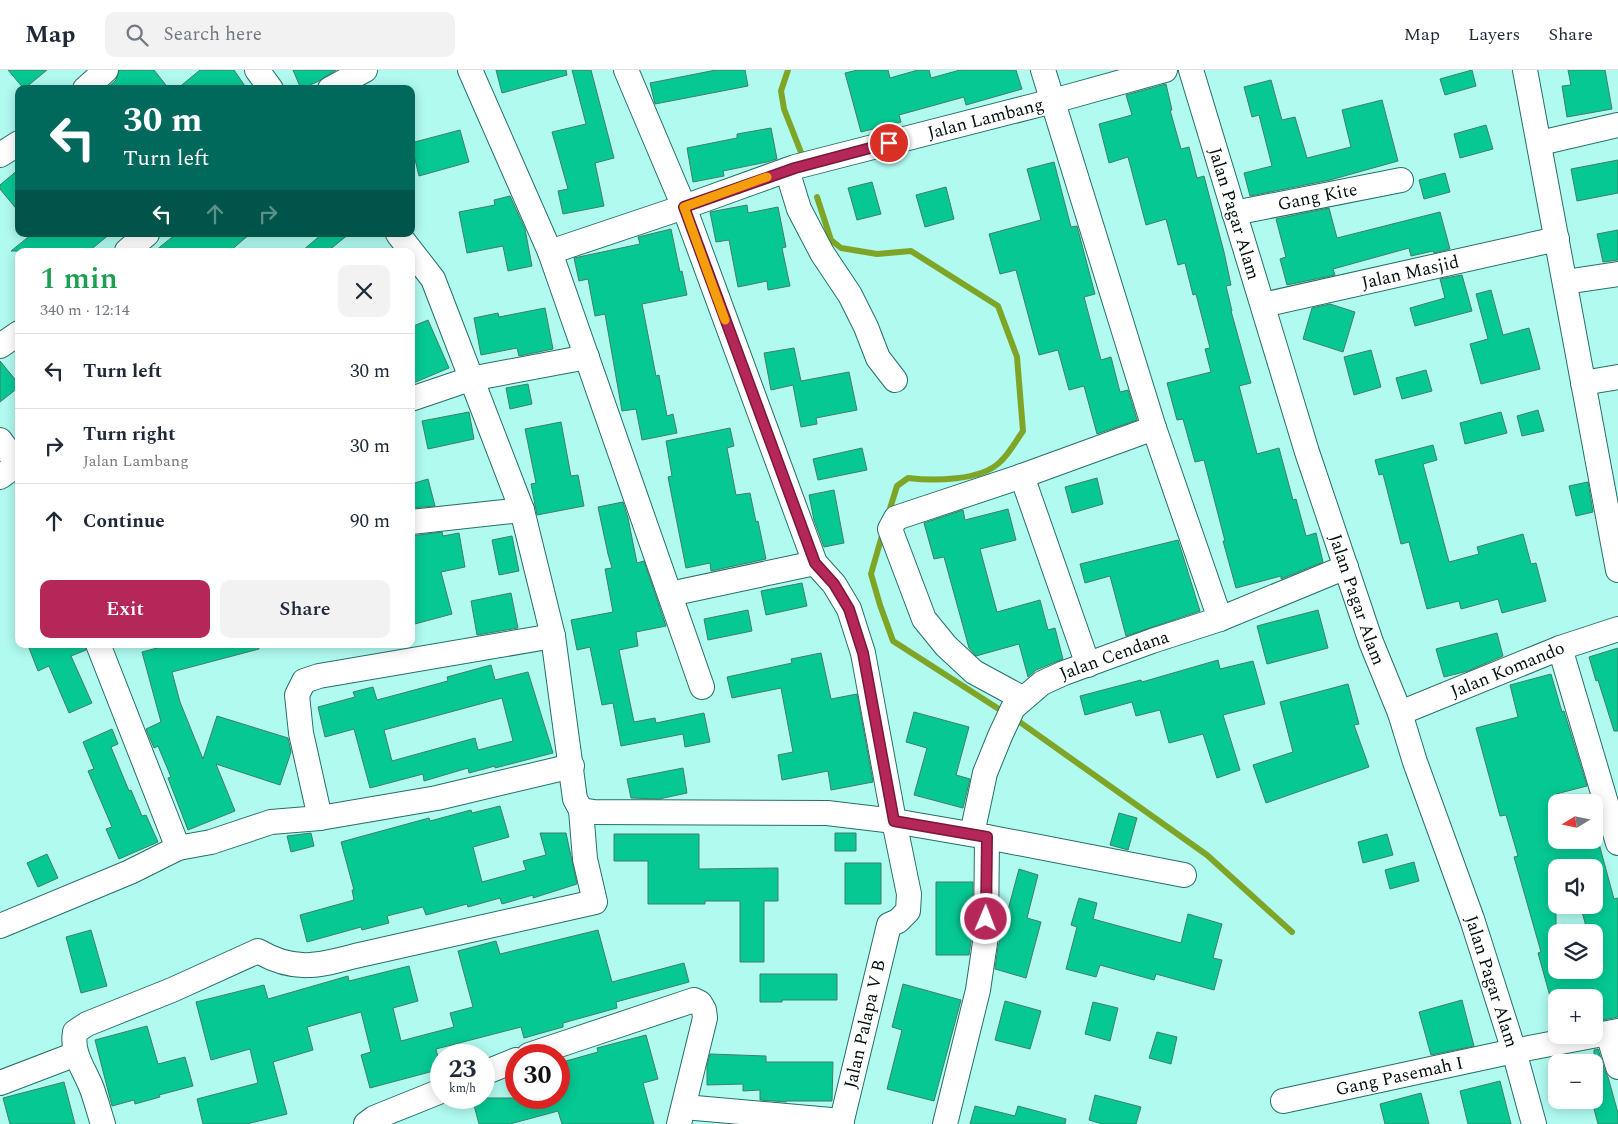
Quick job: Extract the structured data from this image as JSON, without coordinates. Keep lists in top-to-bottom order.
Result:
{
  "streets": {
    "street": [
      "Jalan Lambang",
      "Gang Kite",
      "Jalan Pagar Alam",
      "Jalan Masjid",
      "Jalan Cendana",
      "Jalan Komando",
      "Jalan Palapa V B",
      "Gang Pasemah I"
    ]
  },
  "crossings": [
    ["Gang Kite", "Jalan Pagar Alam"],
    ["Jalan Pagar Alam", "Jalan Masjid"],
    ["Jalan Pagar Alam", "Jalan Cendana"],
    ["Jalan Pagar Alam", "Jalan Komando"],
    ["Jalan Pagar Alam", "Gang Pasemah I"]
  ],
  "north": "left",
  "page": {
    "header": "Map",
    "search": "Search here",
    "nav": ["Map", "Layers", "Share"],
    "turn": ["30 m", "Turn left"],
    "heading": ["1 min", "340 m · 12:14"],
    "list": [
      {
        "name": "Turn left",
        "value": "30 m"
      },
      {
        "name": "Turn right",
        "note": "Jalan Lambang",
        "value": "30 m"
      },
      {
        "name": "Continue",
        "value": "90 m"
      }
    ],
    "buttons": ["Exit", "Share"],
    "map_buttons": ["+", "−"],
    "speed": "23 km/h",
    "limit": "30"
  }
}
